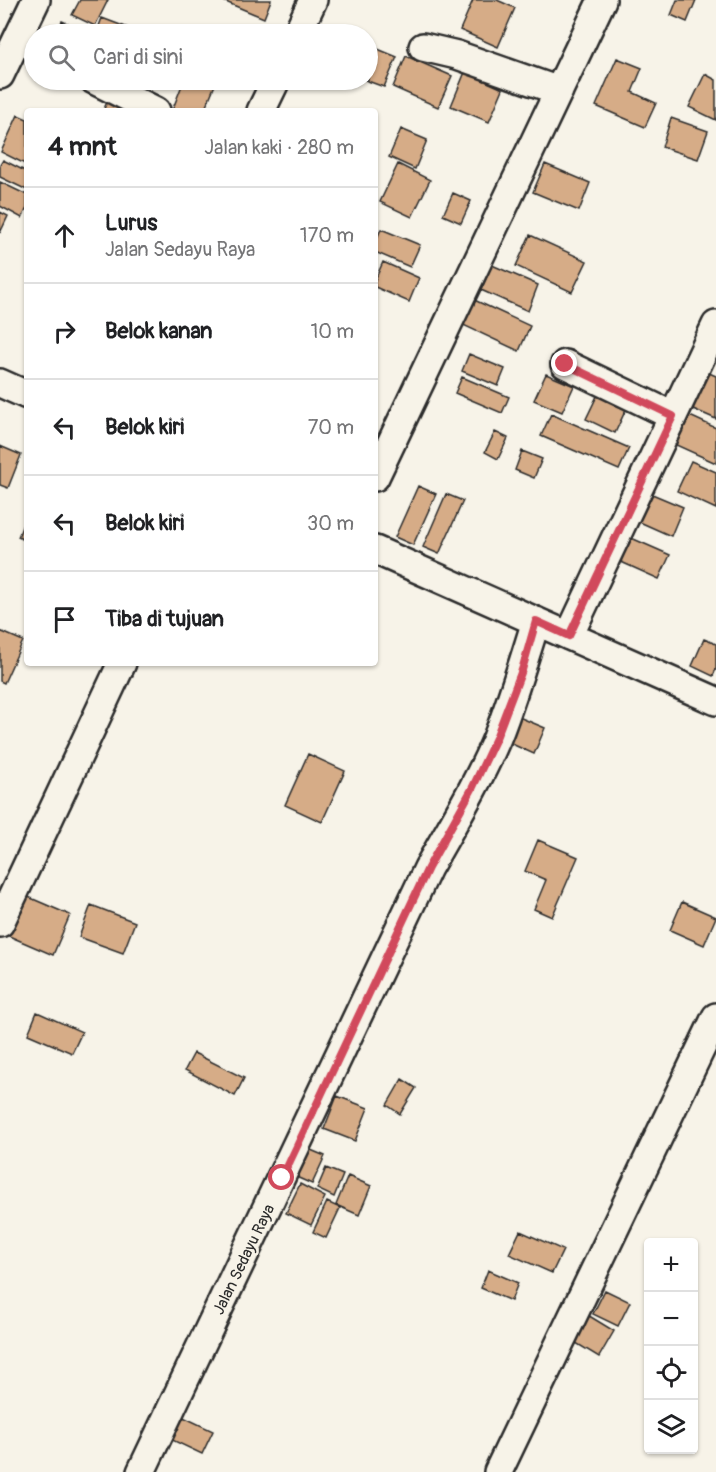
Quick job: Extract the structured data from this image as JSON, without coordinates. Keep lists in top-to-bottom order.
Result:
{
  "streets": {
    "street": ["Jalan Sedayu Raya"]
  },
  "page": {
    "search": "Cari di sini",
    "heading": ["4 mnt", "Jalan kaki · 280 m"],
    "list": [
      ["Lurus", "Jalan Sedayu Raya", "170 m"],
      ["Belok kanan", "10 m"],
      ["Belok kiri", "70 m"],
      ["Belok kiri", "30 m"],
      "Tiba di tujuan"
    ],
    "map_buttons": ["+", "−"]
  }
}
